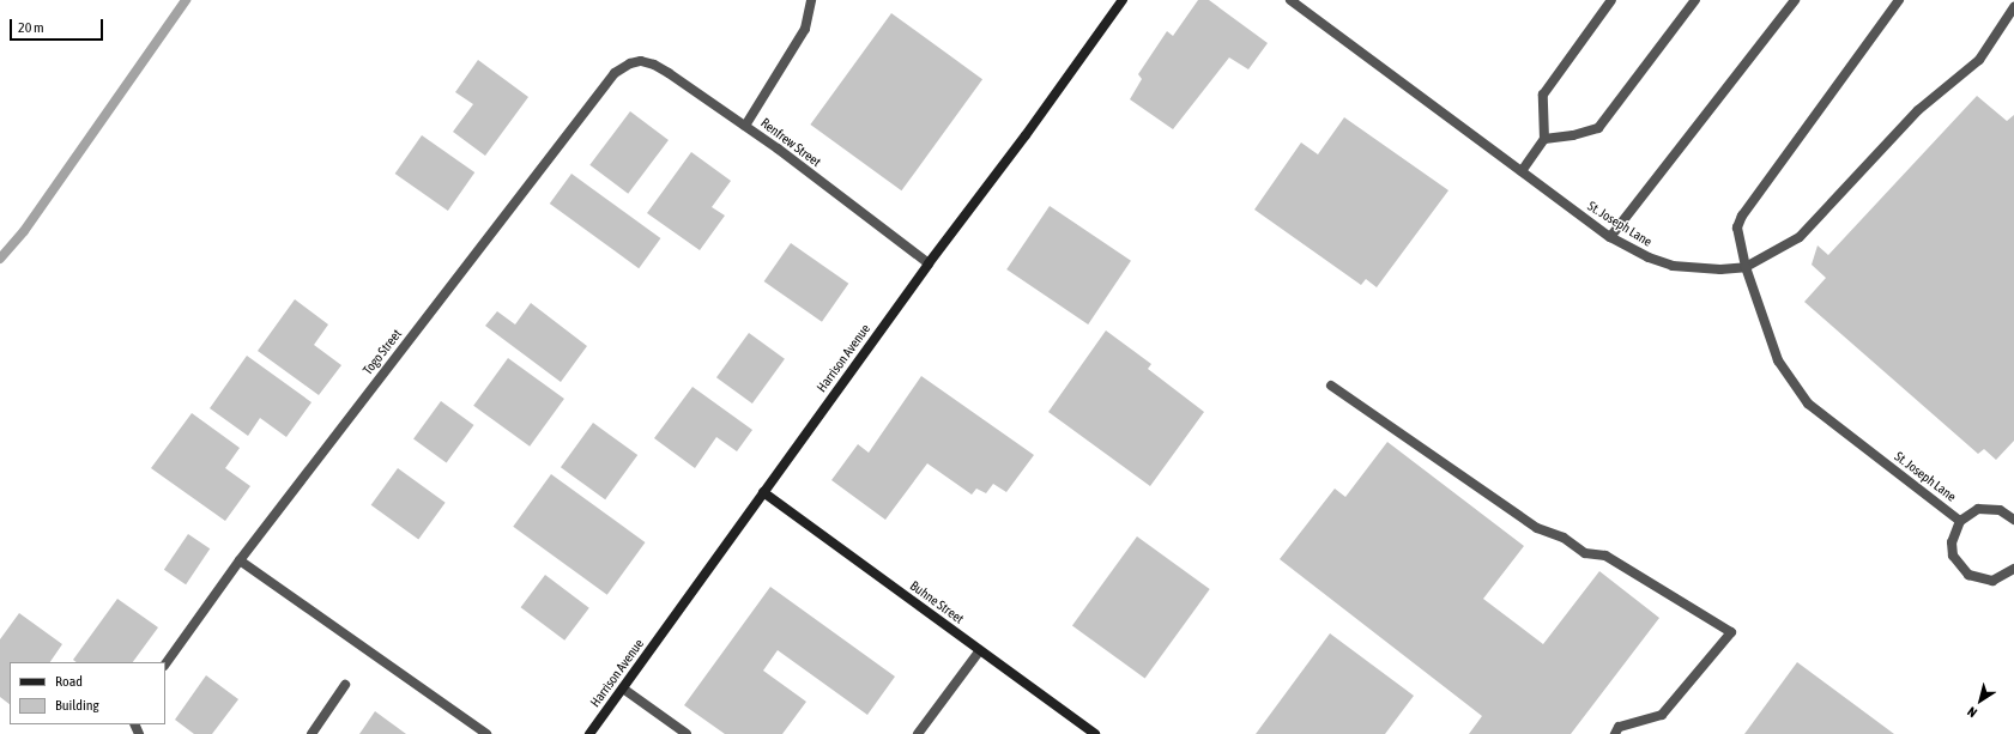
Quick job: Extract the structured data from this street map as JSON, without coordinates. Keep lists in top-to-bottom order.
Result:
{
  "streets": {
    "main road": ["Harrison Avenue", "Buhne Street"],
    "street": ["Renfrew Street", "St. Joseph Lane", "Togo Street"]
  },
  "crossings": [
    ["Renfrew Street", "Togo Street"],
    ["Renfrew Street", "Harrison Avenue"],
    ["Harrison Avenue", "Buhne Street"]
  ],
  "legend": ["Road", "Building"],
  "scale_bar": "20 m",
  "north": "bottom left"
}
